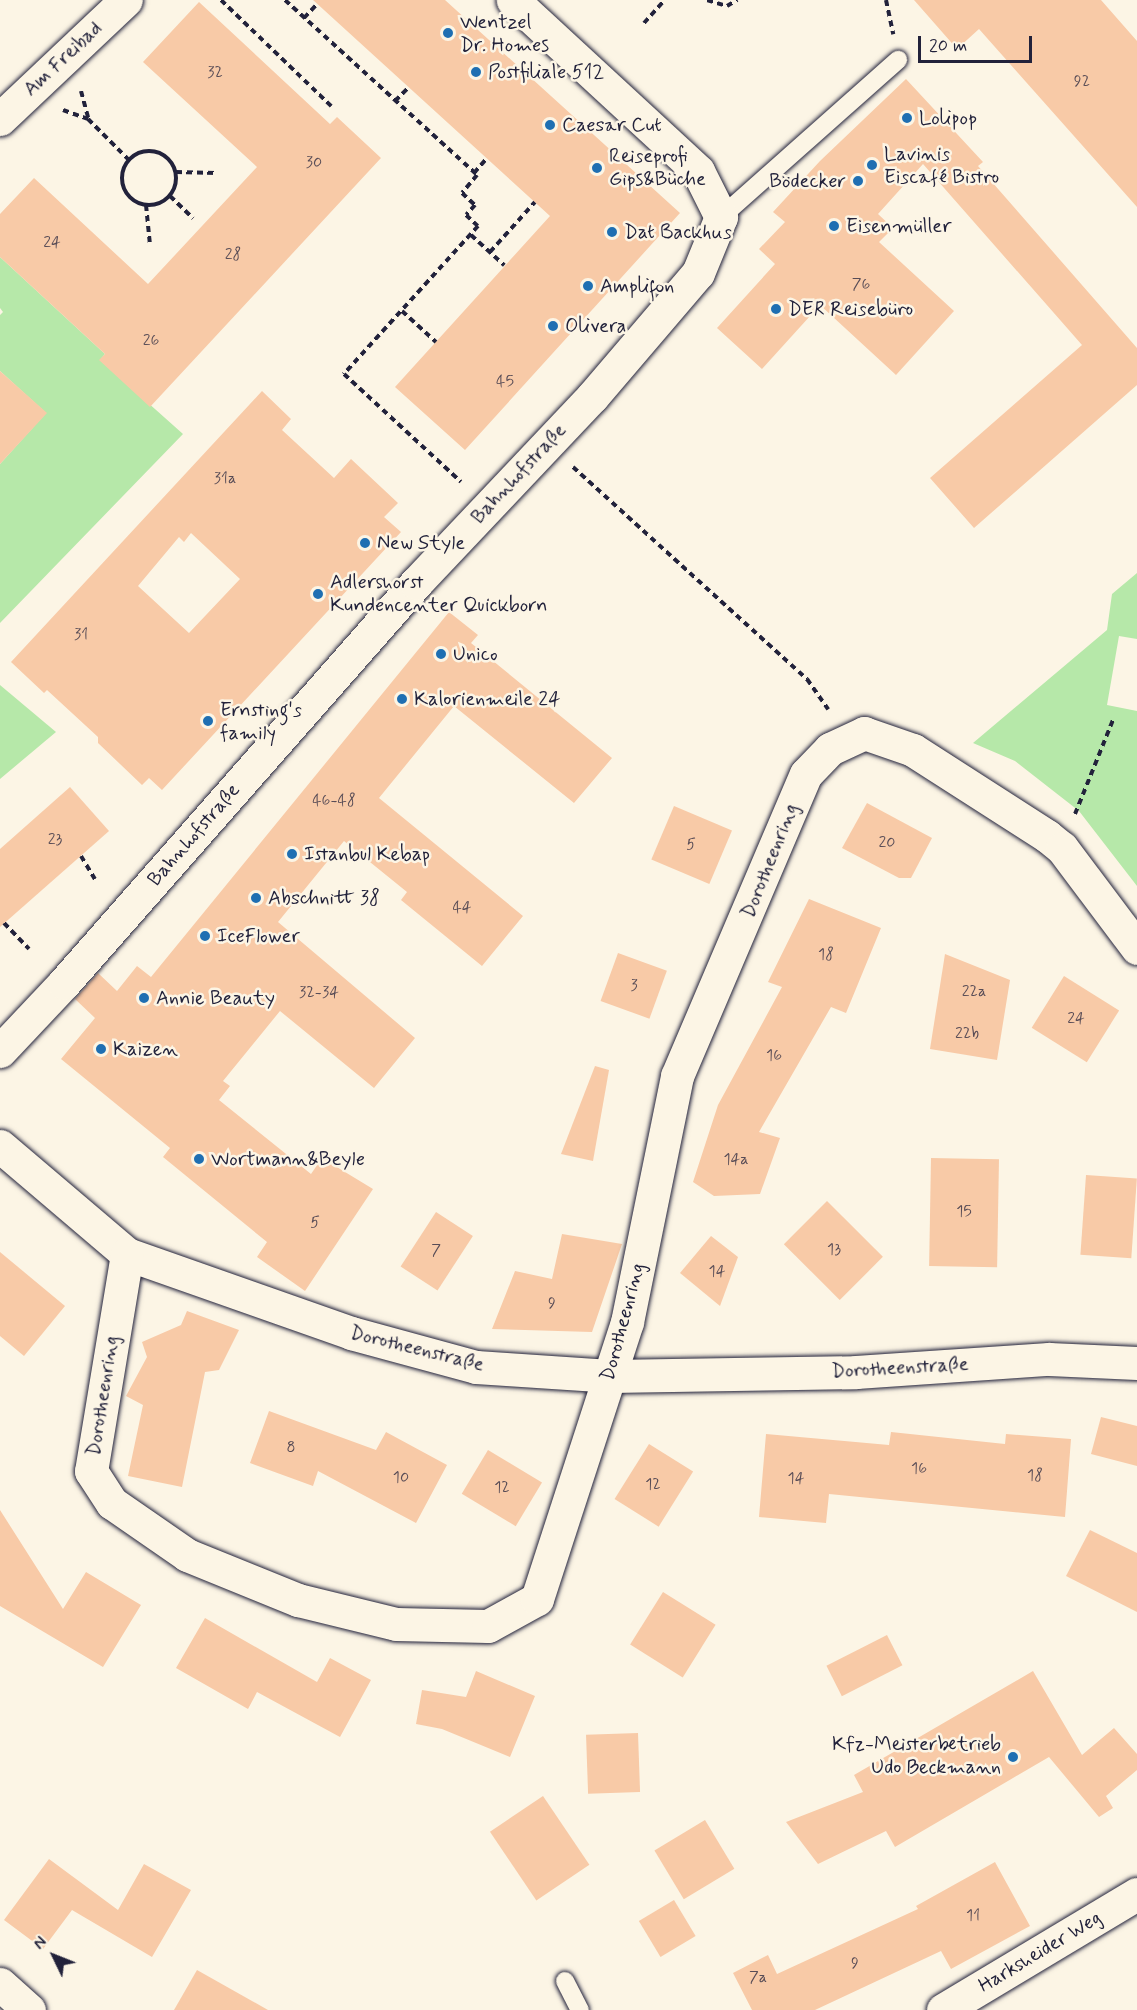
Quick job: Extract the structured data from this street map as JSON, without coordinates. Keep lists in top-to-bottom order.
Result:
{
  "streets": {
    "street": [
      "Am Freibad",
      "Bahnhofstraße",
      "Dorotheenring",
      "Dorotheenstraße",
      "Harksheider Weg"
    ]
  },
  "crossings": [
    ["Dorotheenring", "Dorotheenstraße"]
  ],
  "places": [
    "Wentzel Dr. Homes",
    "Postfiliale 512",
    "Lolipop",
    "Caesar Cut",
    "Lavinis Eiscafé Bistro",
    "Reiseprofi Gips&Büche",
    "Bödecker",
    "Eisenmüller",
    "Dat Backhus",
    "Amplifon",
    "DER Reisebüro",
    "Olivera",
    "New Style",
    "Adlershorst Kundencenter Quickborn",
    "Unico",
    "Kalorienmeile 24",
    "Ernsting's family",
    "Istanbul Kebap",
    "Abschnitt 38",
    "IceFlower",
    "Annie Beauty",
    "Kaizen",
    "Wortmann&Beyle",
    "Kfz-Meisterbetrieb Udo Beckmann"
  ],
  "house_numbers": [
    "32",
    "92",
    "30",
    "24",
    "28",
    "76",
    "26",
    "45",
    "31a",
    "31",
    "46-48",
    "23",
    "20",
    "5",
    "44",
    "18",
    "3",
    "22a",
    "32-34",
    "24",
    "22b",
    "16",
    "14a",
    "15",
    "5",
    "13",
    "7",
    "14",
    "9",
    "8",
    "16",
    "18",
    "10",
    "14",
    "12",
    "12",
    "11",
    "9",
    "7a"
  ],
  "scale_bar": "20 m",
  "north": "top left"
}
